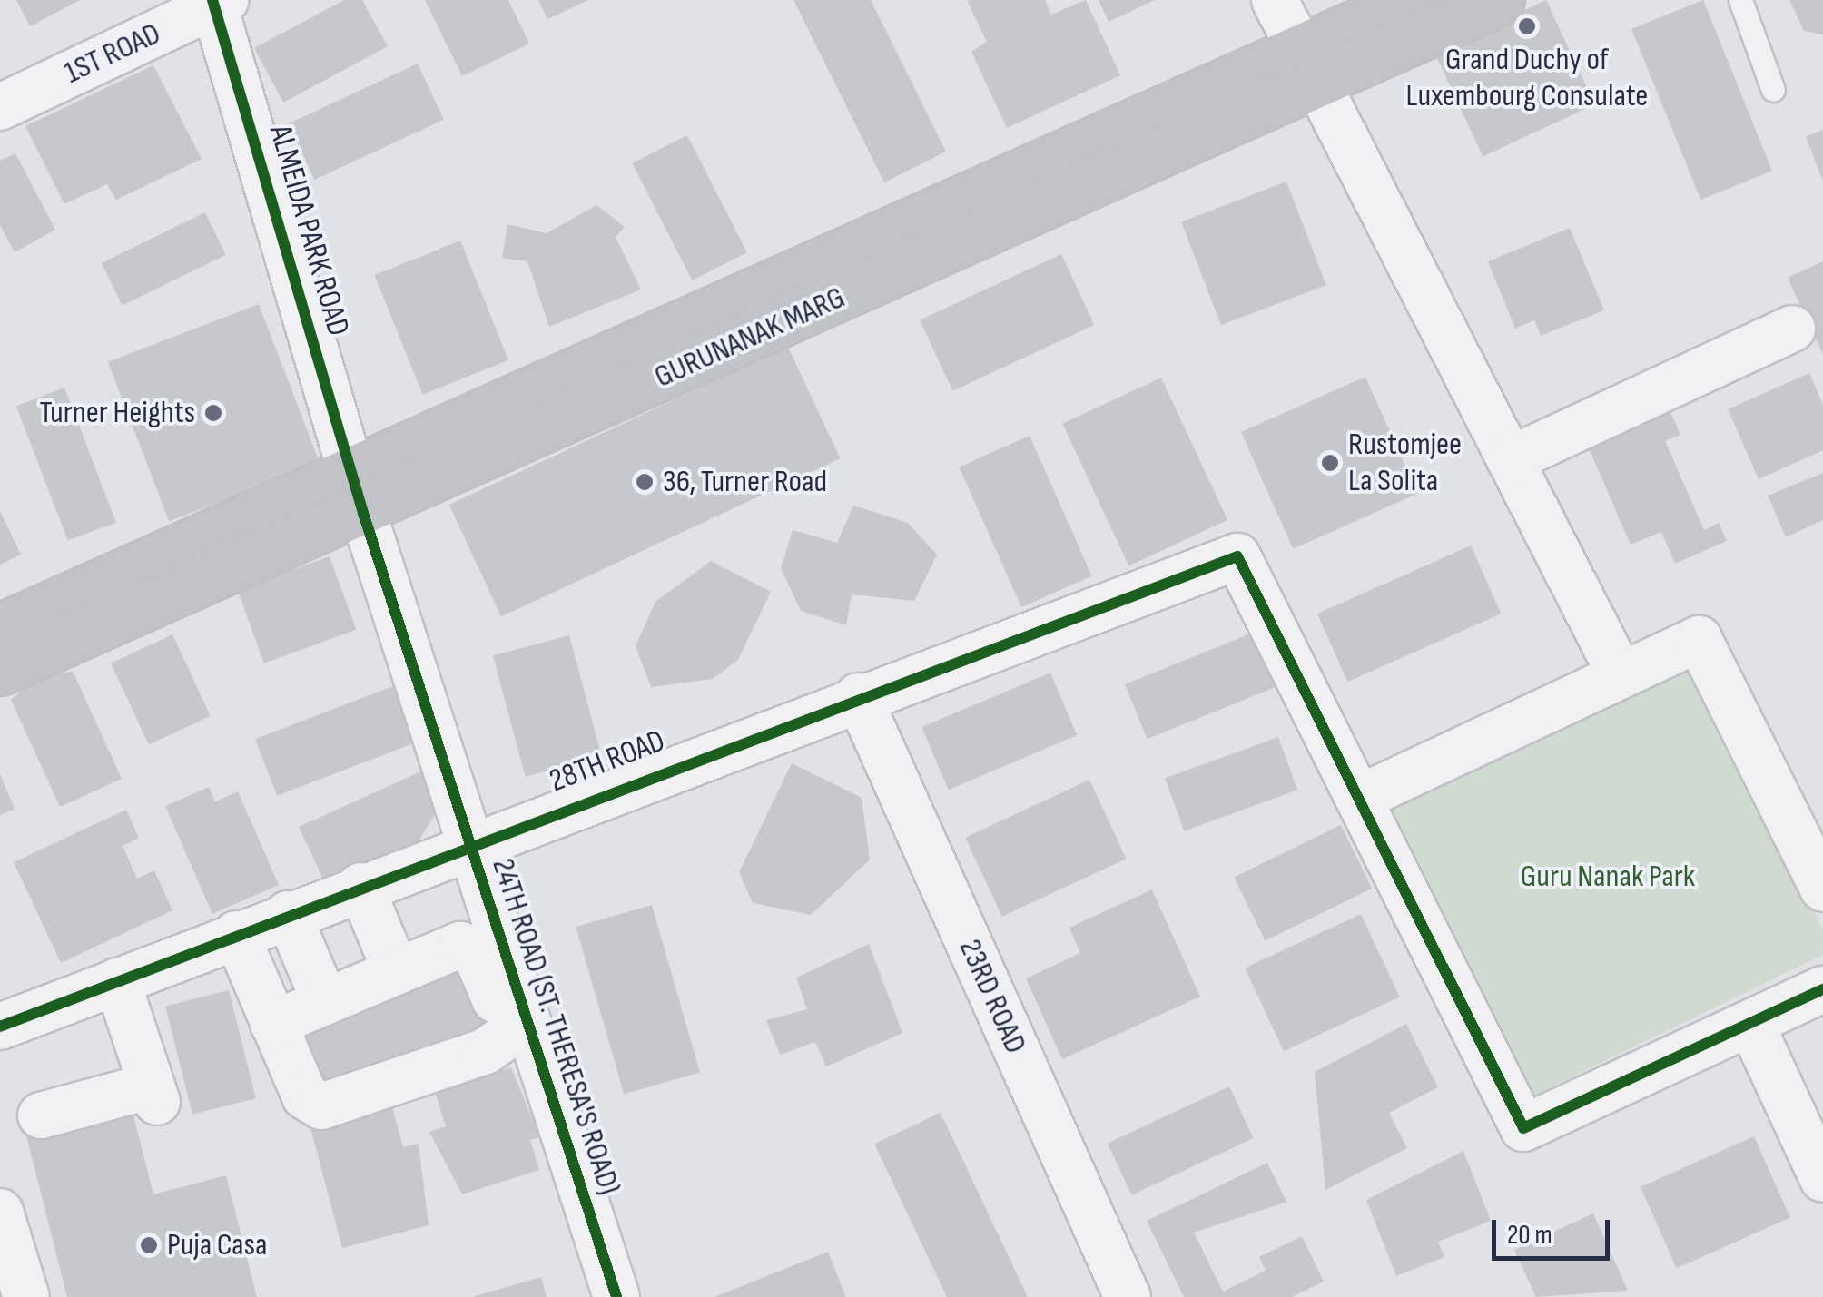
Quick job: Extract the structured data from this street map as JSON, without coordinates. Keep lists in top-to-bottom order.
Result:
{
  "streets": {
    "main road": ["GURUNANAK MARG"],
    "street": [
      "1ST ROAD",
      "ALMEIDA PARK ROAD",
      "28TH ROAD",
      "23RD ROAD",
      "24TH ROAD (ST. THERESA'S ROAD)"
    ]
  },
  "crossings": [
    ["1ST ROAD", "ALMEIDA PARK ROAD"],
    ["ALMEIDA PARK ROAD", "GURUNANAK MARG"],
    ["ALMEIDA PARK ROAD", "24TH ROAD (ST. THERESA'S ROAD)"],
    ["GURUNANAK MARG", "24TH ROAD (ST. THERESA'S ROAD)"],
    ["28TH ROAD", "23RD ROAD"],
    ["28TH ROAD", "24TH ROAD (ST. THERESA'S ROAD)"]
  ],
  "parks": ["Guru Nanak Park"],
  "places": [
    "Grand Duchy of Luxembourg Consulate",
    "Turner Heights",
    "Rustomjee La Solita",
    "36, Turner Road",
    "Puja Casa"
  ],
  "scale_bar": "20 m"
}
